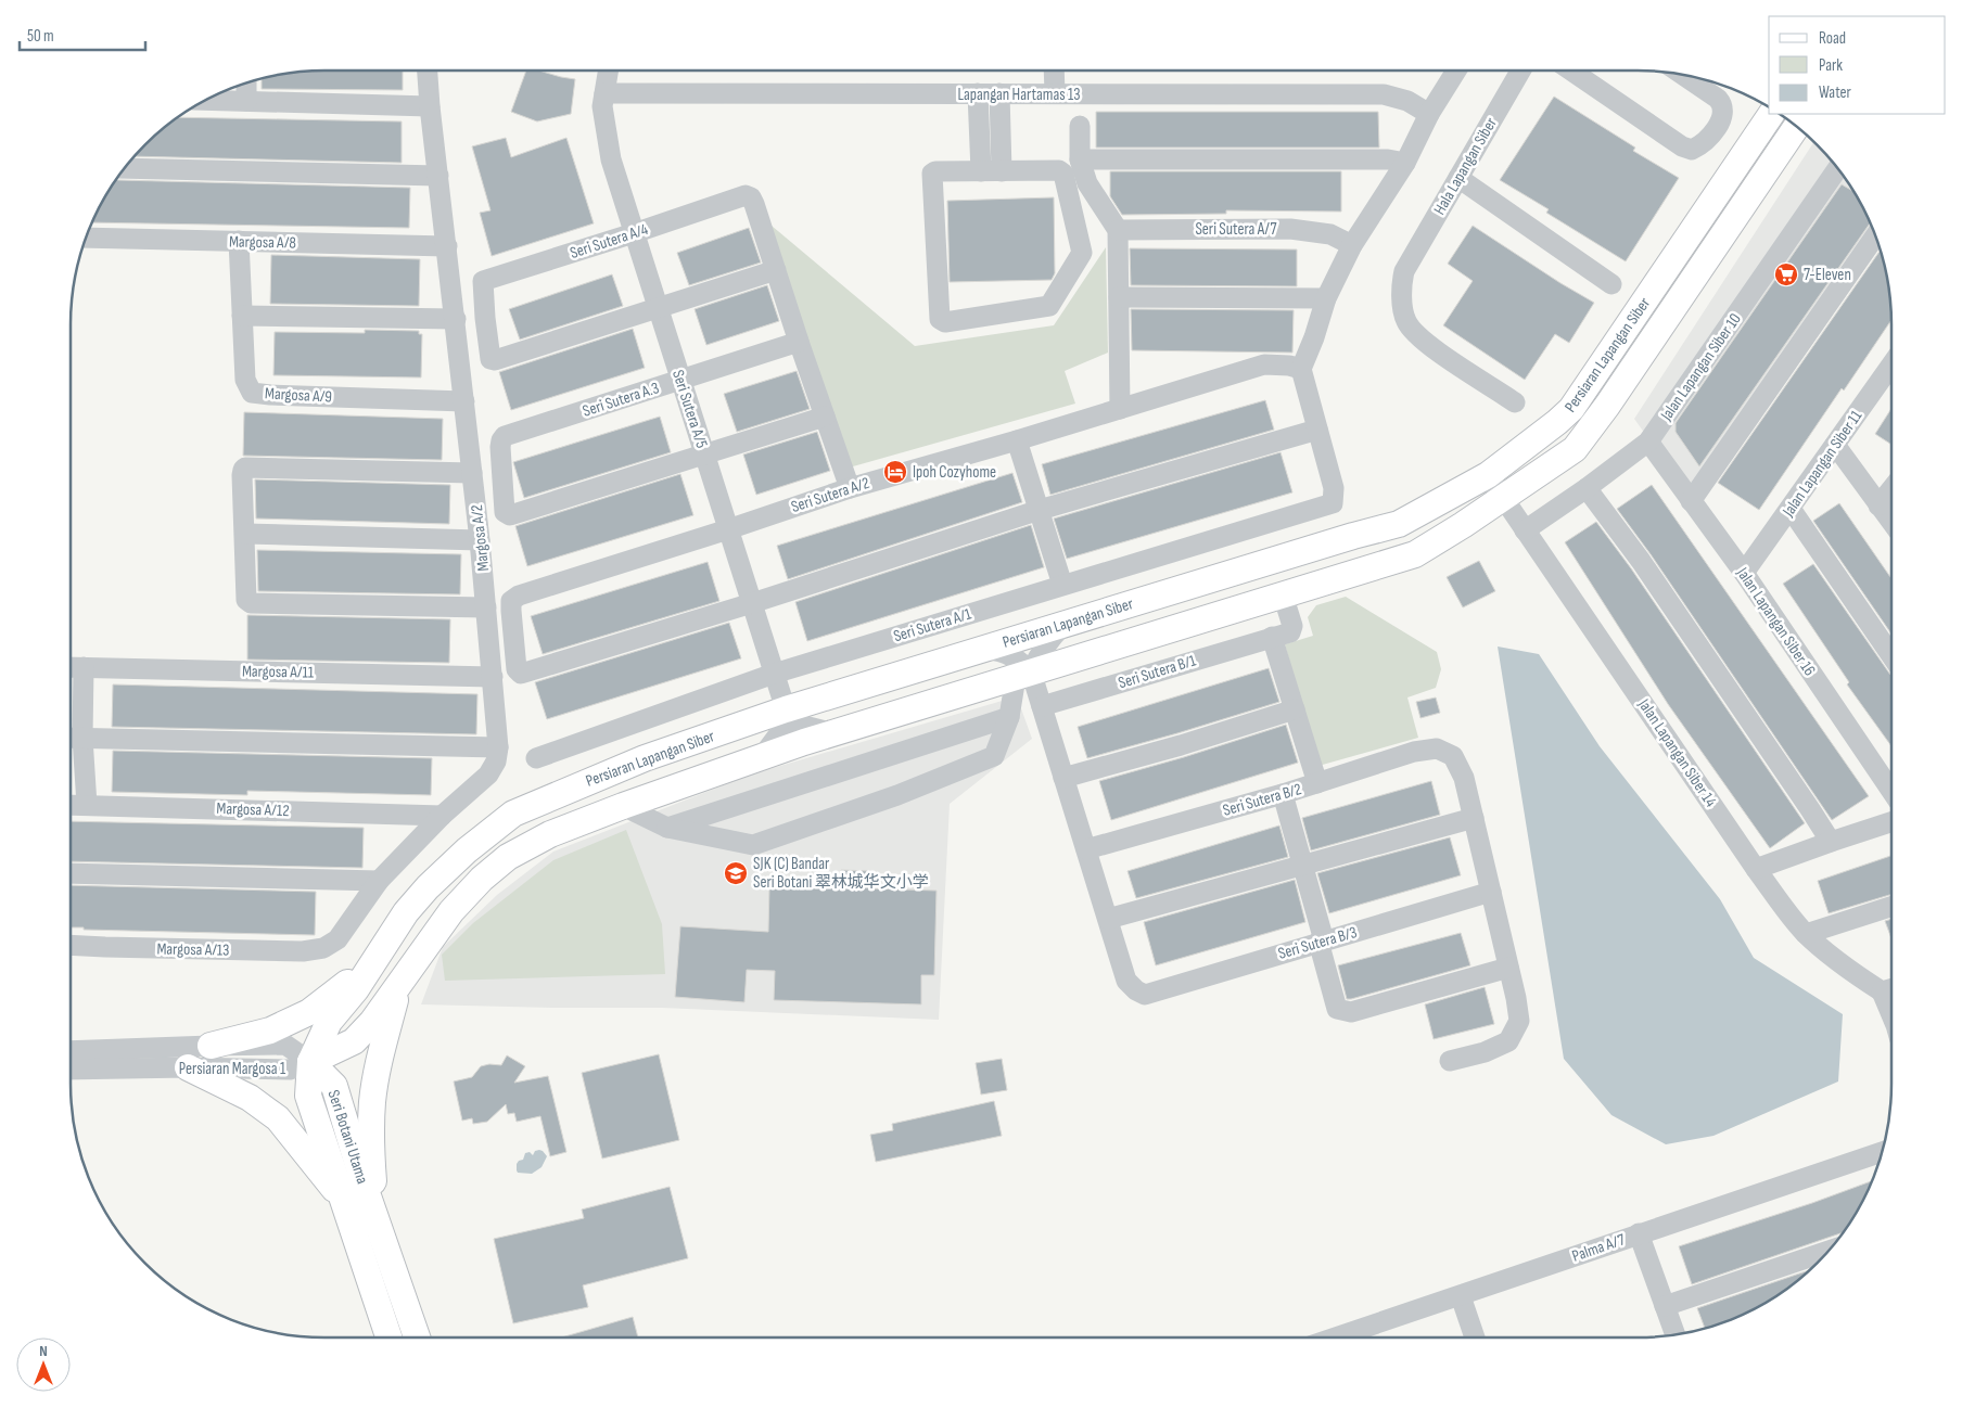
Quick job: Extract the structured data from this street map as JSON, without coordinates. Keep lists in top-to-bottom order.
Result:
{
  "streets": {
    "main road": ["Persiaran Lapangan Siber", "Seri Botani Utama"],
    "street": [
      "Lapangan Hartamas 13",
      "Hala Lapangan Siber",
      "Seri Sutera A/7",
      "Seri Sutera A/4",
      "Margosa A/8",
      "Jalan Lapangan Siber 10",
      "Margosa A/9",
      "Seri Sutera A.3",
      "Seri Sutera A/5",
      "Jalan Lapangan Siber 11",
      "Seri Sutera A/2",
      "Margosa A/2",
      "Jalan Lapangan Siber 16",
      "Seri Sutera A/1",
      "Margosa A/11",
      "Seri Sutera B/1",
      "Jalan Lapangan Siber 14",
      "Seri Sutera B/2",
      "Margosa A/12",
      "Seri Sutera B/3",
      "Margosa A/13",
      "Persiaran Margosa 1",
      "Palma A/7"
    ]
  },
  "crossings": [
    ["Lapangan Hartamas 13", "Seri Sutera A/5"],
    ["Seri Sutera A/4", "Seri Sutera A/5"],
    ["Margosa A/8", "Margosa A/9"],
    ["Margosa A/8", "Margosa A/2"],
    ["Persiaran Lapangan Siber", "Seri Sutera A/5"],
    ["Persiaran Lapangan Siber", "Seri Sutera B/1"],
    ["Persiaran Lapangan Siber", "Jalan Lapangan Siber 14"],
    ["Persiaran Lapangan Siber", "Persiaran Margosa 1"],
    ["Persiaran Lapangan Siber", "Seri Botani Utama"],
    ["Jalan Lapangan Siber 10", "Jalan Lapangan Siber 16"],
    ["Jalan Lapangan Siber 10", "Jalan Lapangan Siber 14"],
    ["Margosa A/9", "Margosa A/2"],
    ["Seri Sutera A.3", "Seri Sutera A/5"],
    ["Seri Sutera A/5", "Seri Sutera A/2"],
    ["Seri Sutera A/5", "Seri Sutera A/1"],
    ["Jalan Lapangan Siber 11", "Jalan Lapangan Siber 16"],
    ["Margosa A/2", "Margosa A/11"],
    ["Margosa A/2", "Margosa A/12"],
    ["Margosa A/2", "Margosa A/13"],
    ["Persiaran Margosa 1", "Seri Botani Utama"]
  ],
  "places": {
    "supermarket": ["7-Eleven"],
    "hotel": ["Ipoh Cozyhome"],
    "school or university": ["SJK (C) Bandar Seri Botani 翠林城华文小学"]
  },
  "legend": ["Road", "Park", "Water"],
  "scale_bar": "50 m",
  "north": "top"
}
